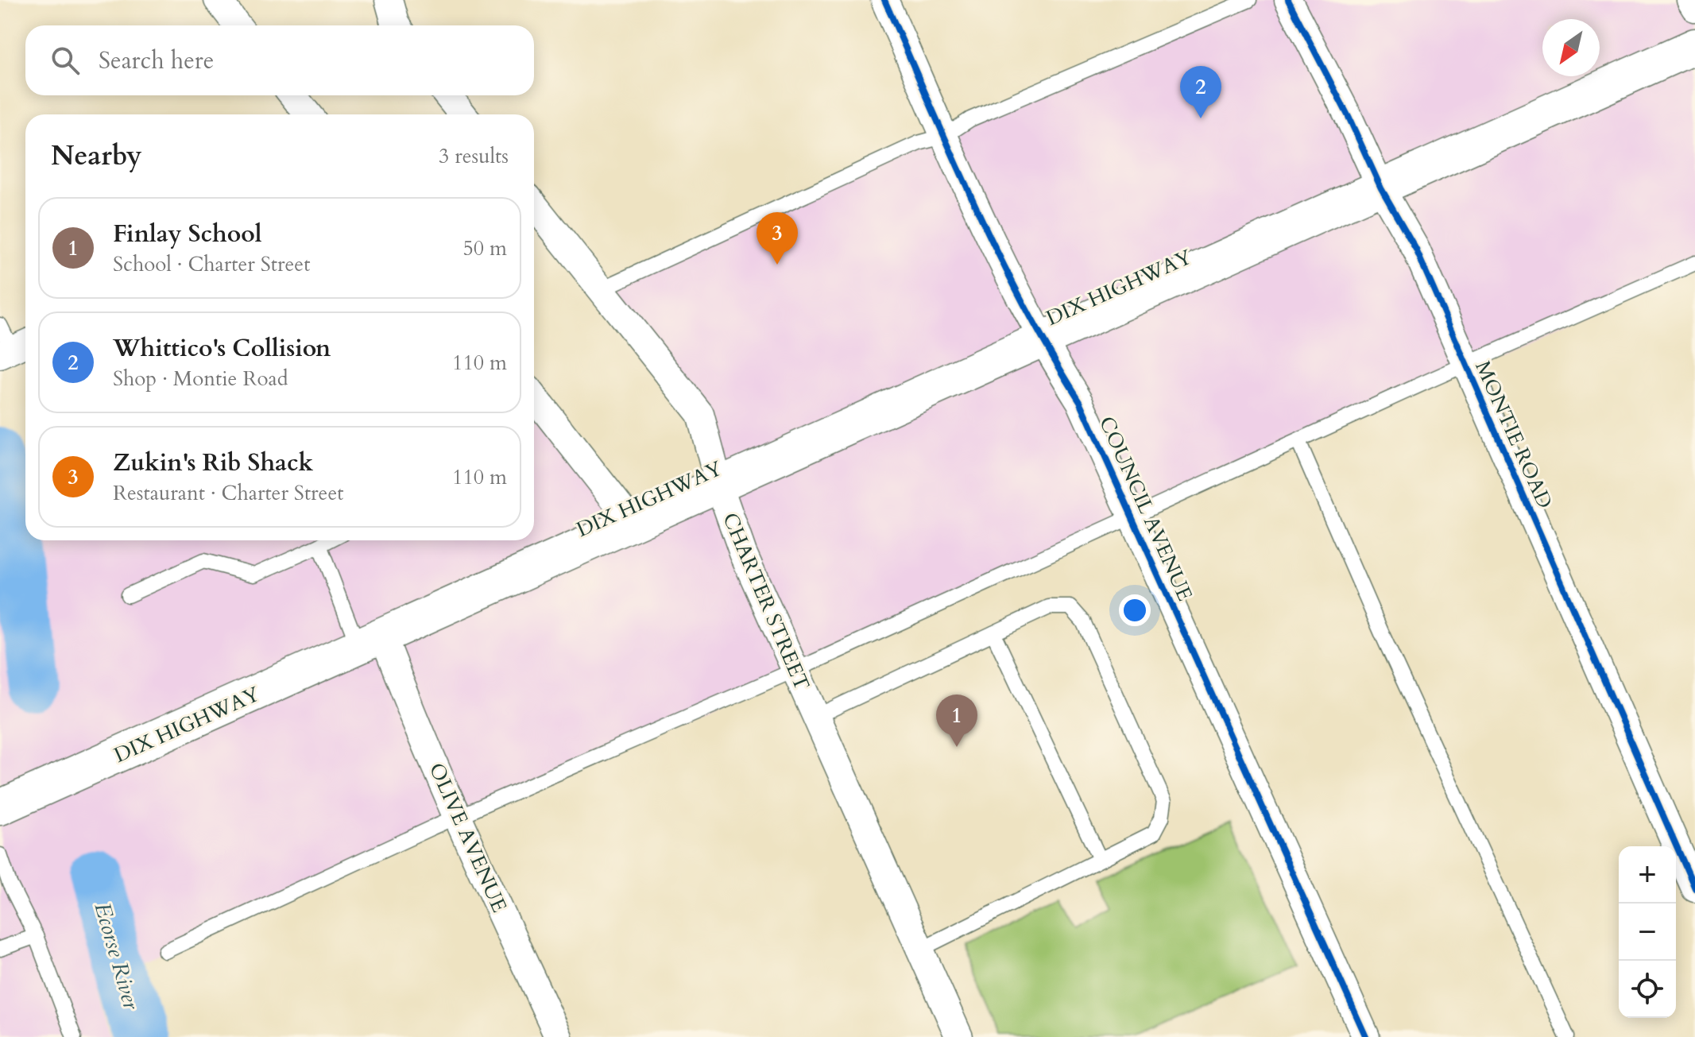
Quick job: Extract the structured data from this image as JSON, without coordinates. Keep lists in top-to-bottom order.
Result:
{
  "streets": {
    "main road": ["DIX HIGHWAY"],
    "street": [
      "MONTIE ROAD",
      "COUNCIL AVENUE",
      "CHARTER STREET",
      "OLIVE AVENUE"
    ]
  },
  "crossings": [
    ["DIX HIGHWAY", "MONTIE ROAD"],
    ["DIX HIGHWAY", "COUNCIL AVENUE"],
    ["DIX HIGHWAY", "CHARTER STREET"],
    ["DIX HIGHWAY", "OLIVE AVENUE"]
  ],
  "water": ["Ecorse River"],
  "north": "bottom left",
  "page": {
    "search": "Search here",
    "pins": ["2", "3", "1"],
    "heading": ["Nearby", "3 results"],
    "list": [
      {
        "mark": "1",
        "name": "Finlay School",
        "note": "School · Charter Street",
        "value": "50 m"
      },
      {
        "mark": "2",
        "name": "Whittico's Collision",
        "note": "Shop · Montie Road",
        "value": "110 m"
      },
      {
        "mark": "3",
        "name": "Zukin's Rib Shack",
        "note": "Restaurant · Charter Street",
        "value": "110 m"
      }
    ],
    "map_buttons": ["+", "−"]
  }
}
